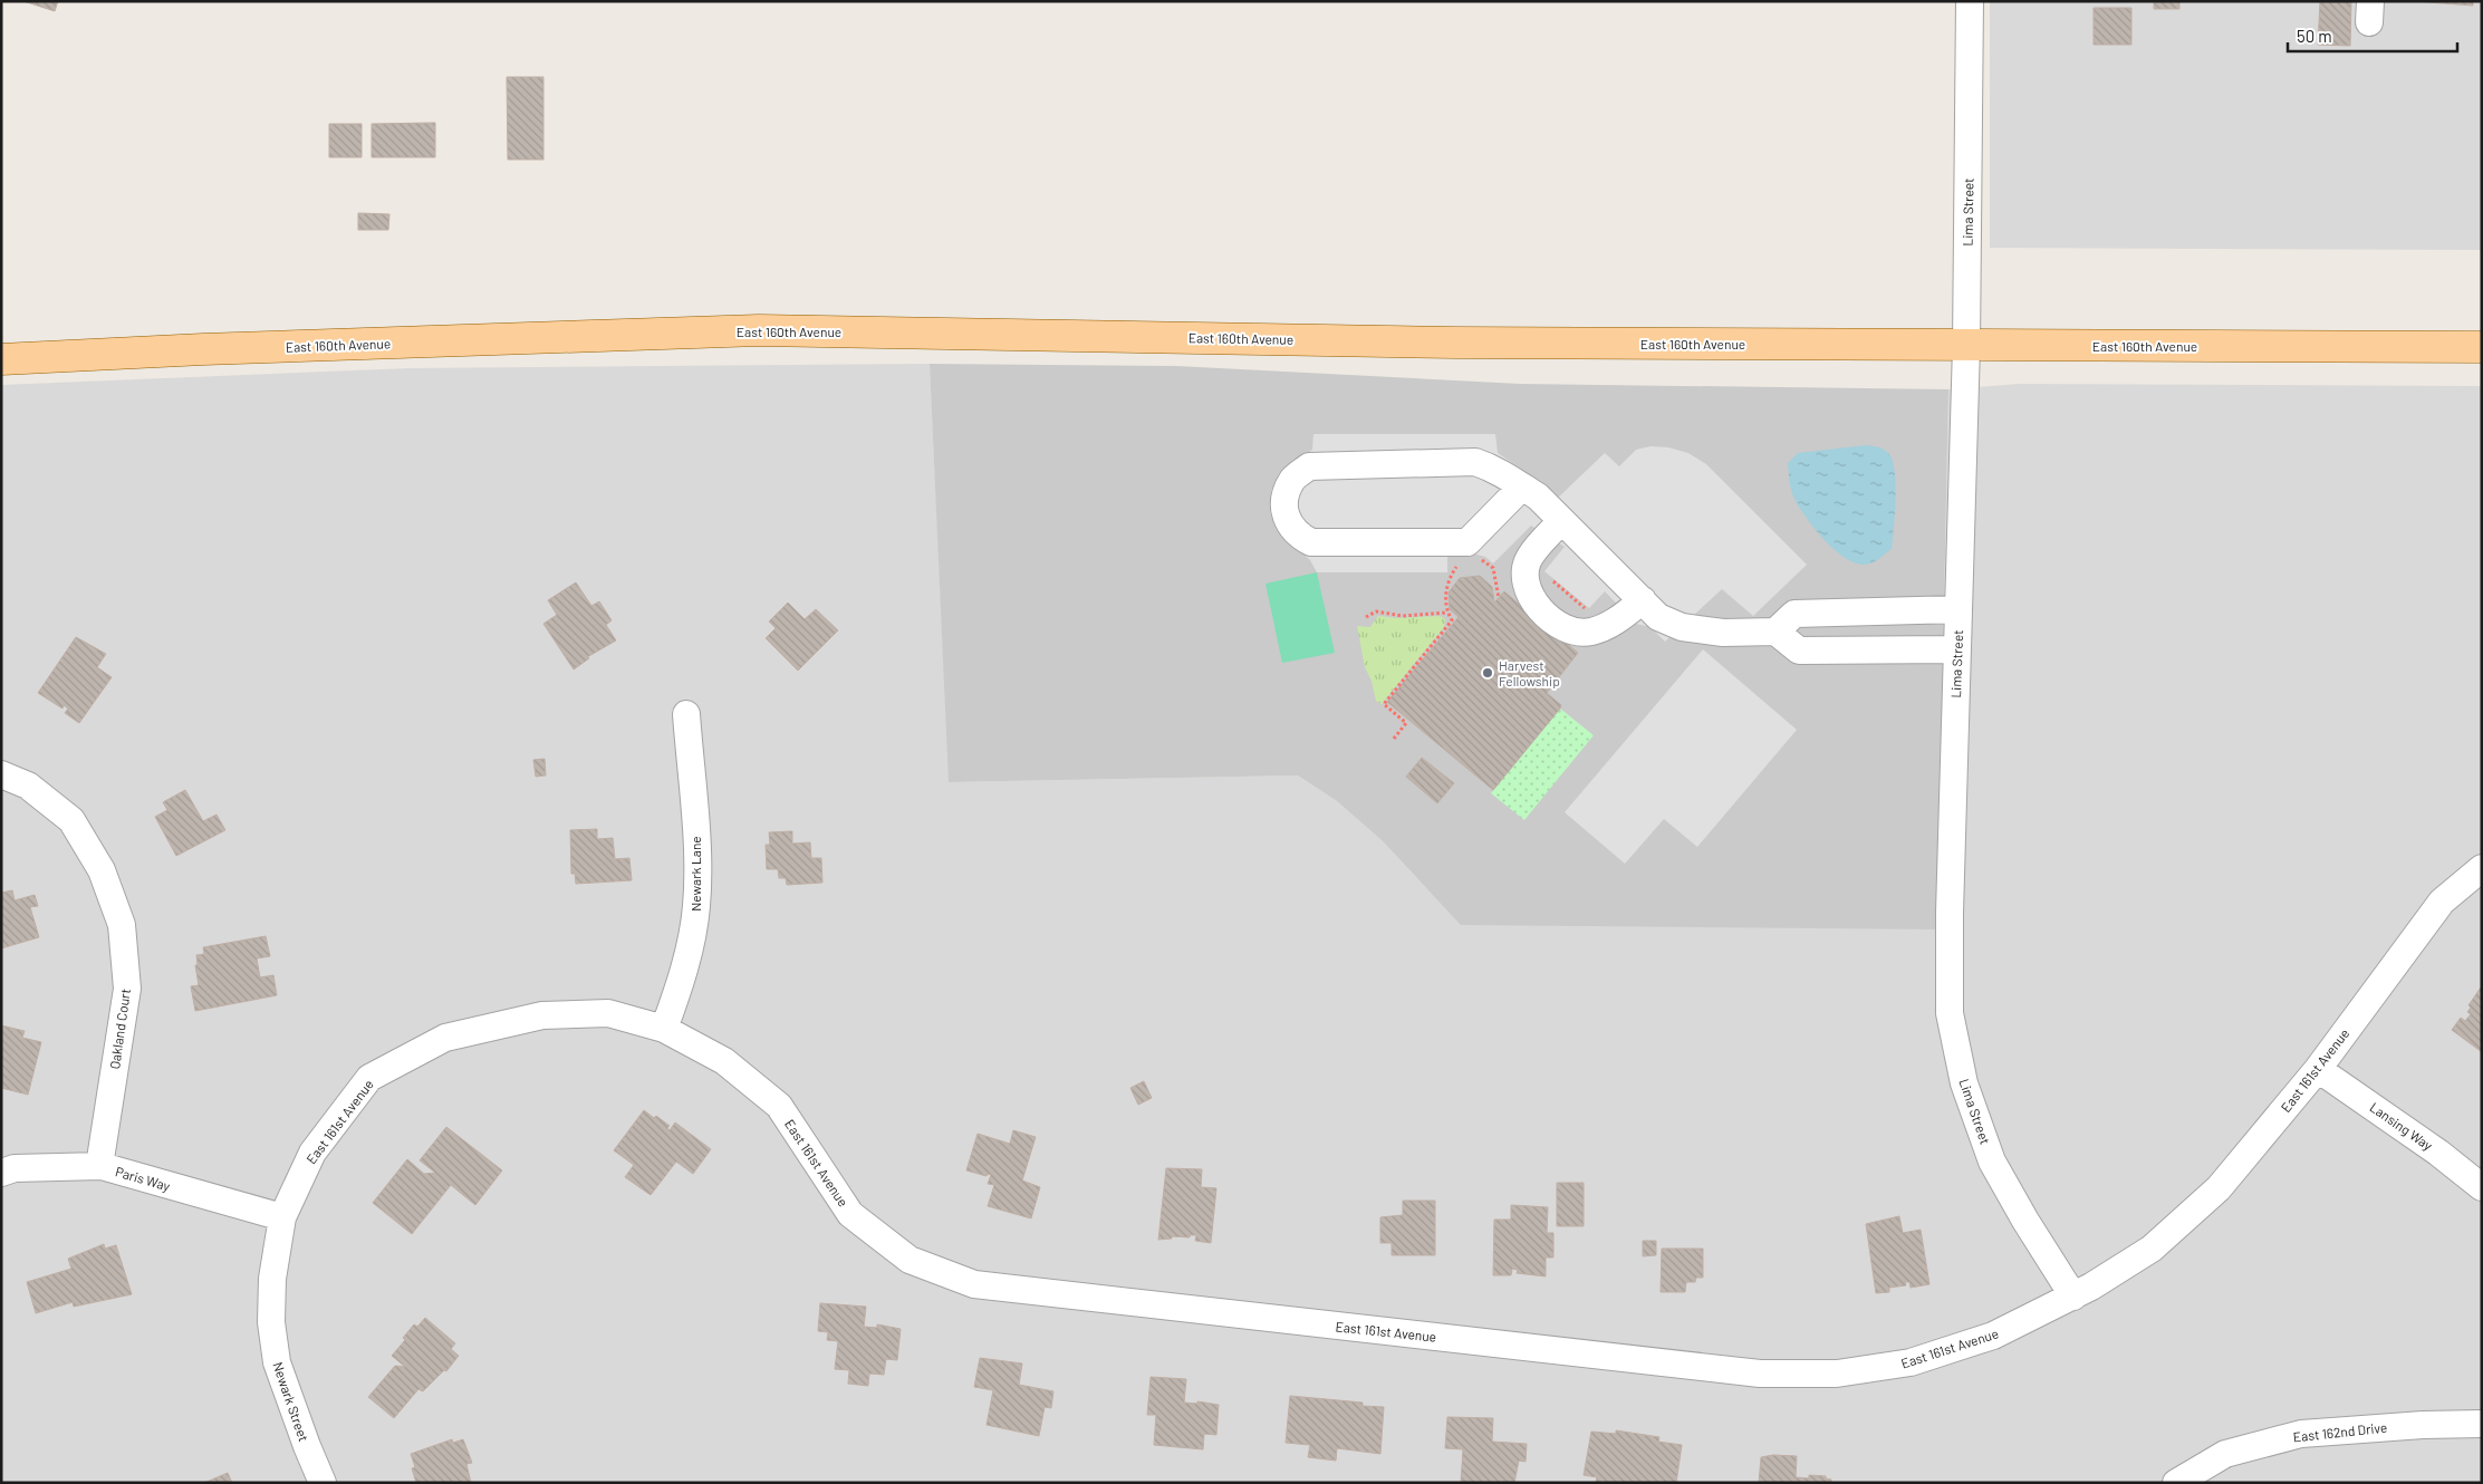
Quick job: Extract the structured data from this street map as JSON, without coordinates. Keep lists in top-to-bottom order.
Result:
{
  "streets": {
    "main road": ["East 160th Avenue"],
    "street": [
      "Lima Street",
      "Newark Lane",
      "Oakland Court",
      "East 161st Avenue",
      "Lansing Way",
      "Paris Way",
      "Newark Street",
      "East 162nd Drive"
    ]
  },
  "crossings": [
    ["Lima Street", "East 160th Avenue"],
    ["Lima Street", "East 161st Avenue"],
    ["Newark Lane", "East 161st Avenue"],
    ["Oakland Court", "Paris Way"],
    ["East 161st Avenue", "Lansing Way"],
    ["East 161st Avenue", "Paris Way"],
    ["East 161st Avenue", "Newark Street"],
    ["Paris Way", "Newark Street"]
  ],
  "places": ["Harvest Fellowship"],
  "scale_bar": "50 m"
}
